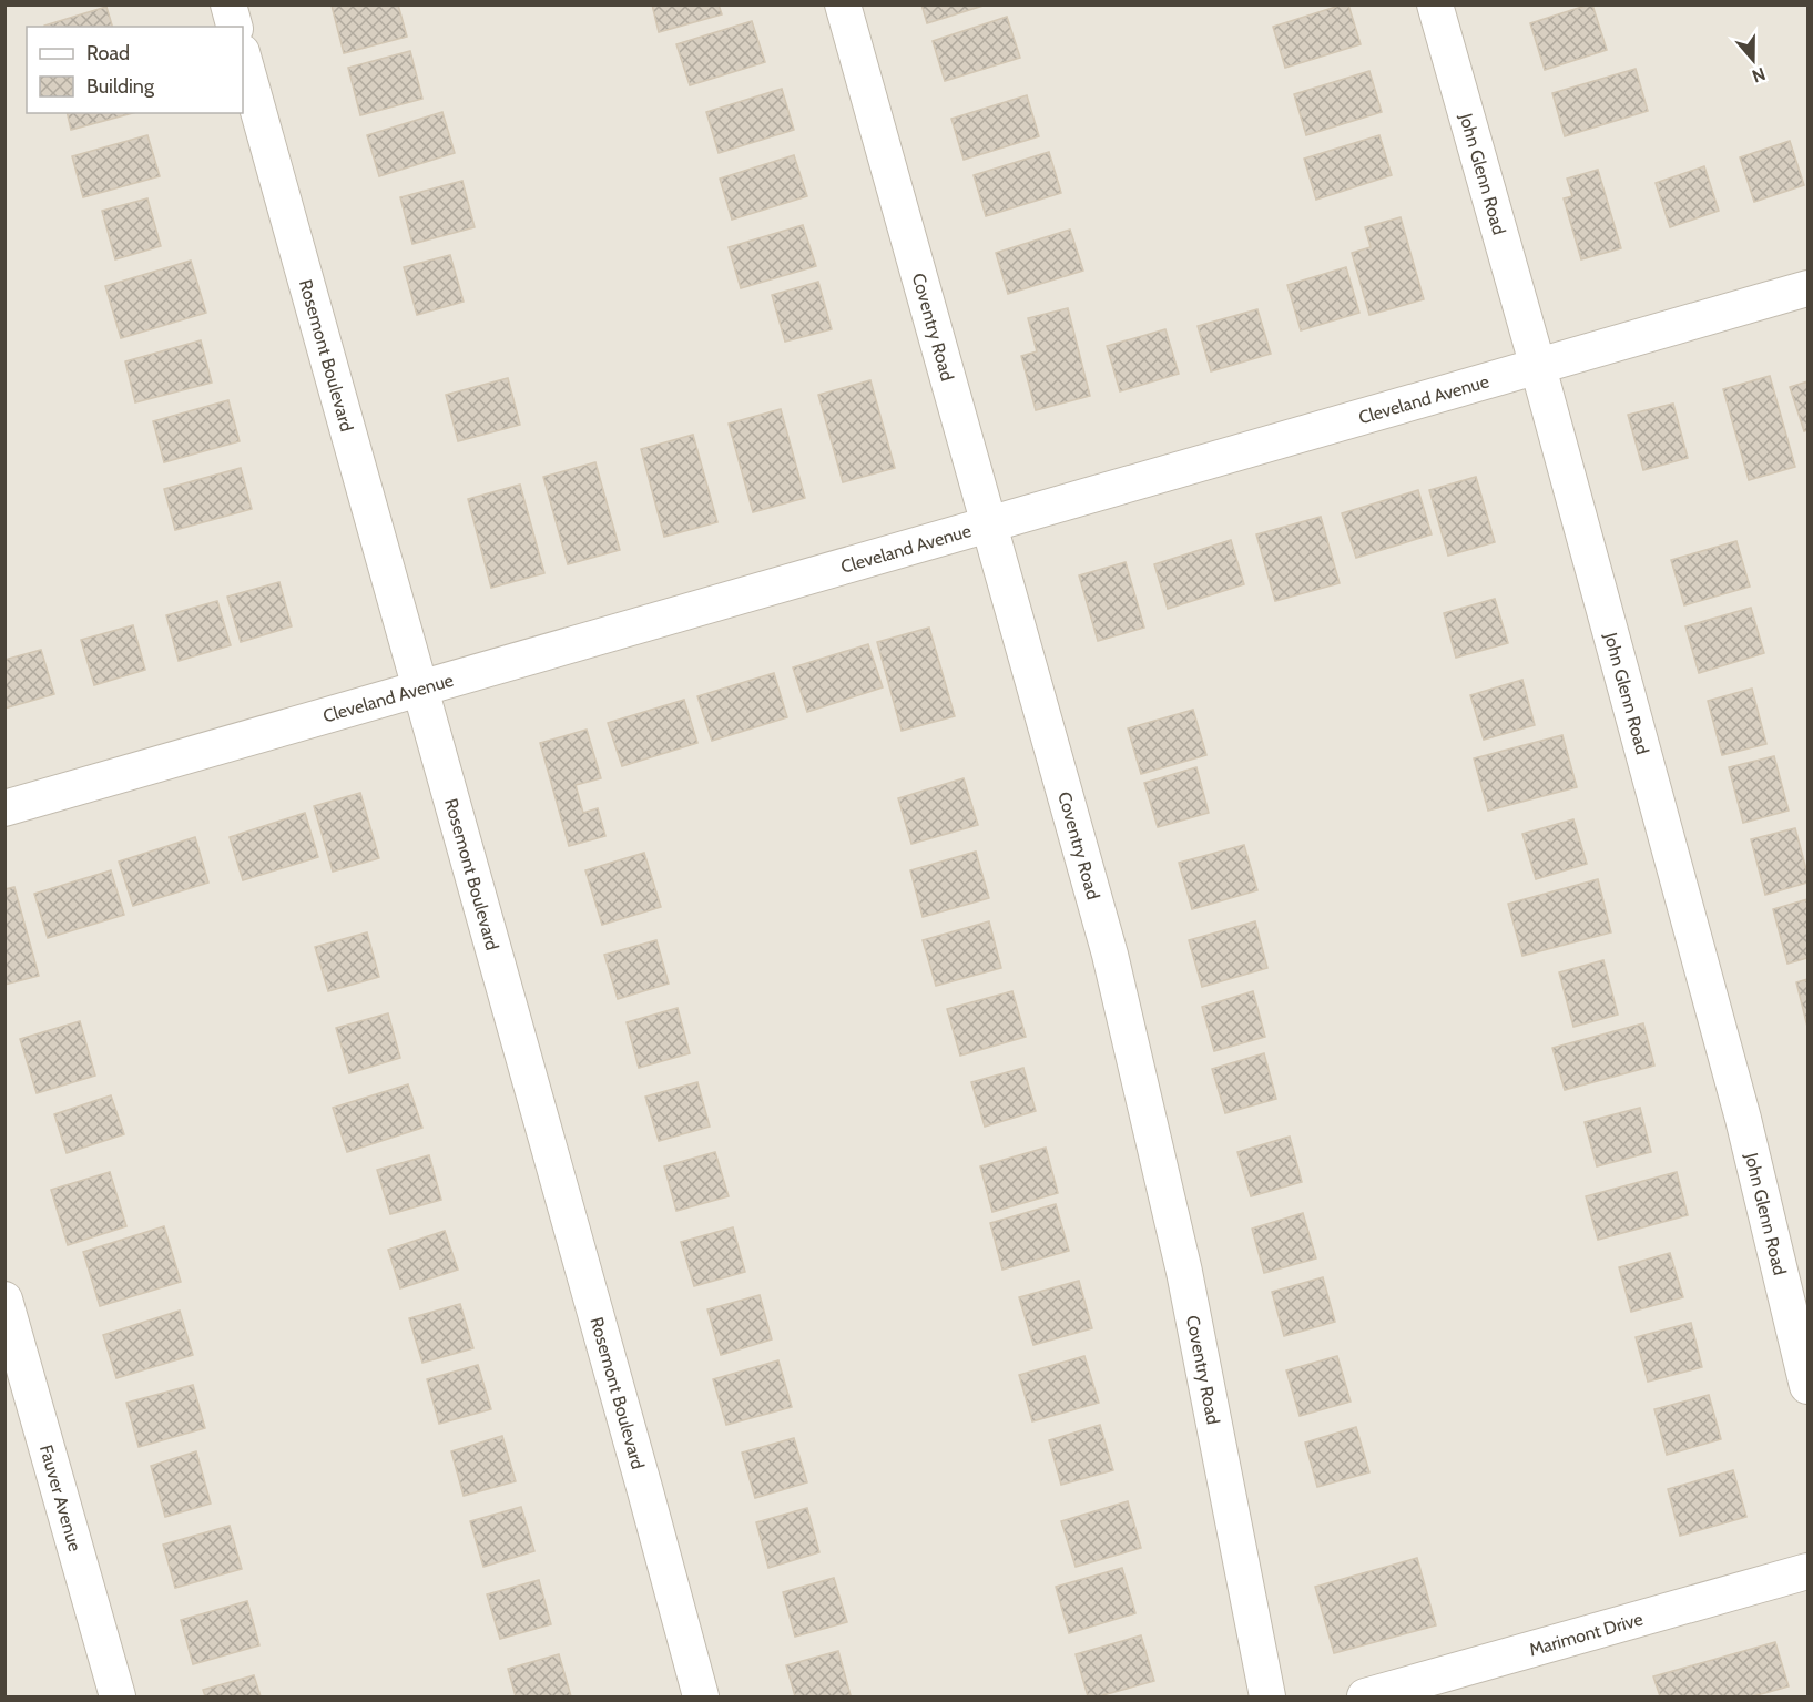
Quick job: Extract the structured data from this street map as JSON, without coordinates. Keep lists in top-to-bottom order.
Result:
{
  "streets": {
    "street": [
      "John Glenn Road",
      "Coventry Road",
      "Rosemont Boulevard",
      "Cleveland Avenue",
      "Fauver Avenue",
      "Marimont Drive"
    ]
  },
  "crossings": [
    ["John Glenn Road", "Cleveland Avenue"],
    ["Coventry Road", "Cleveland Avenue"],
    ["Rosemont Boulevard", "Cleveland Avenue"]
  ],
  "legend": ["Road", "Building"],
  "north": "bottom"
}
